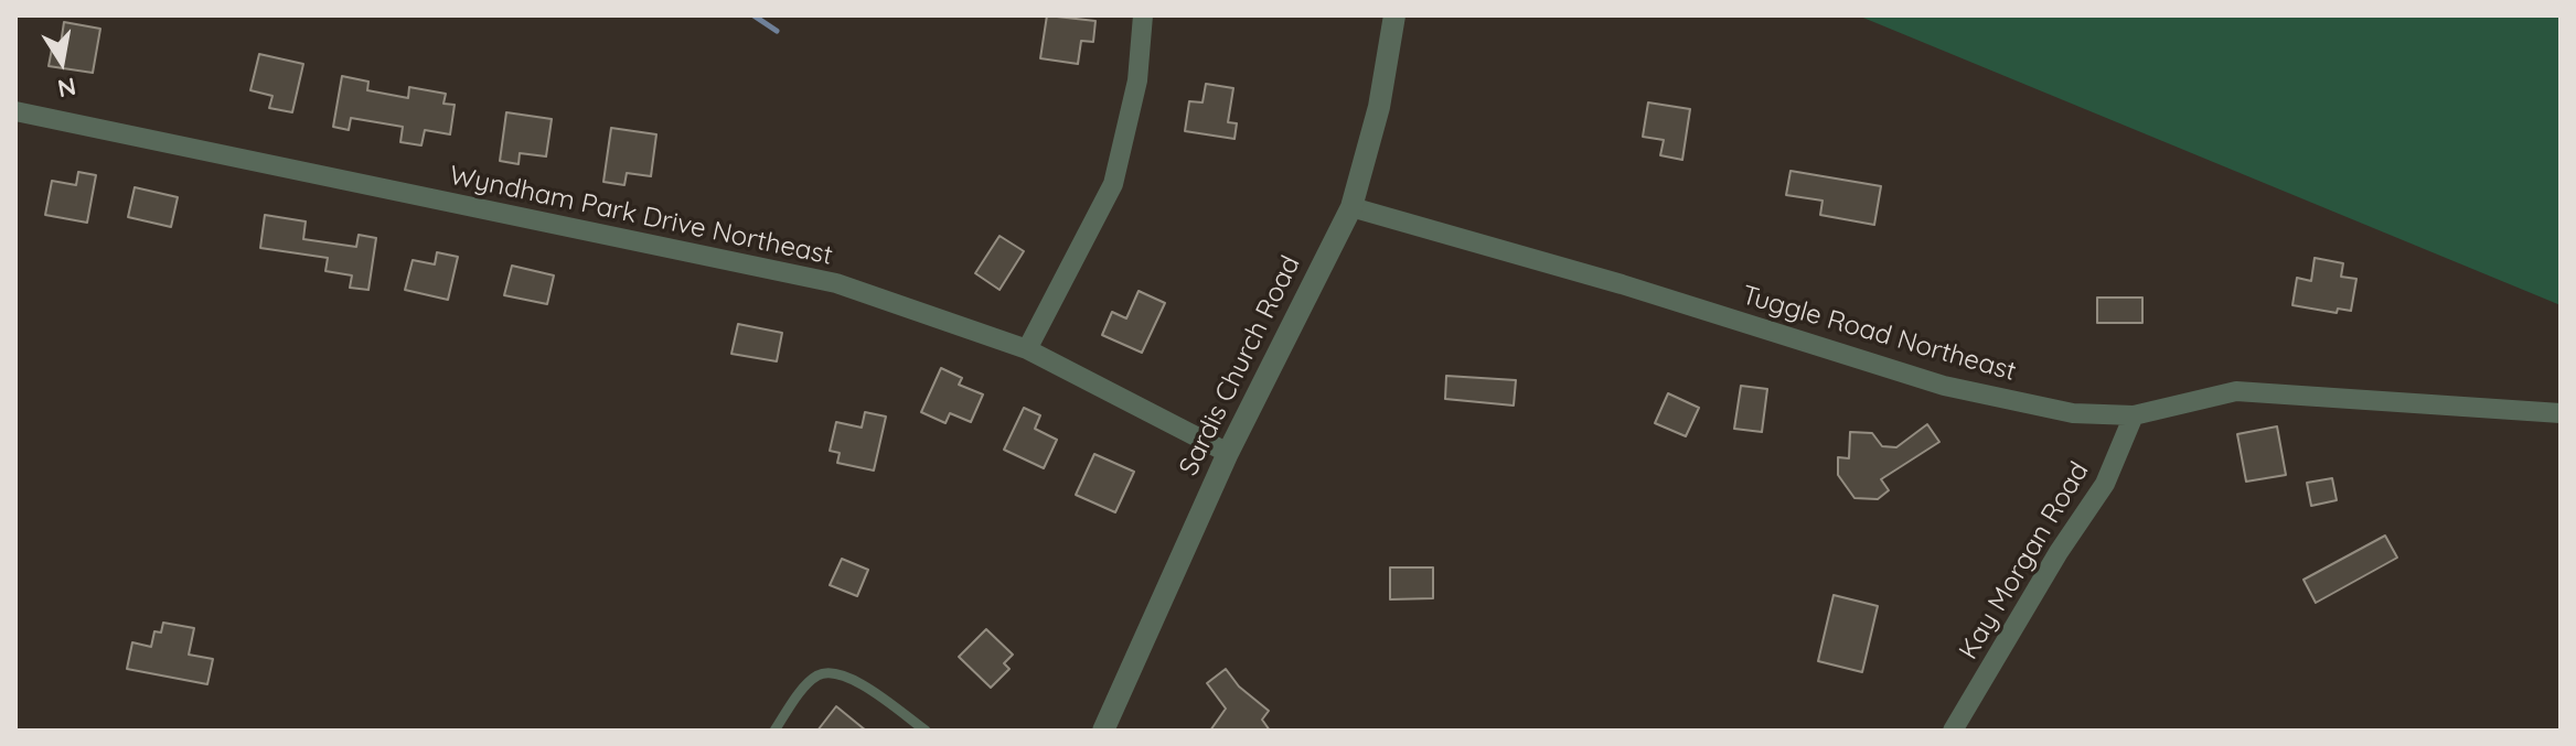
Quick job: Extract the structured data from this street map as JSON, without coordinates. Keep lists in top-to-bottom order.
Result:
{
  "streets": {
    "street": [
      "Wyndham Park Drive Northeast",
      "Tuggle Road Northeast",
      "Sardis Church Road",
      "Kay Morgan Road"
    ]
  },
  "crossings": [
    ["Wyndham Park Drive Northeast", "Sardis Church Road"],
    ["Tuggle Road Northeast", "Sardis Church Road"],
    ["Tuggle Road Northeast", "Kay Morgan Road"]
  ],
  "north": "bottom"
}
